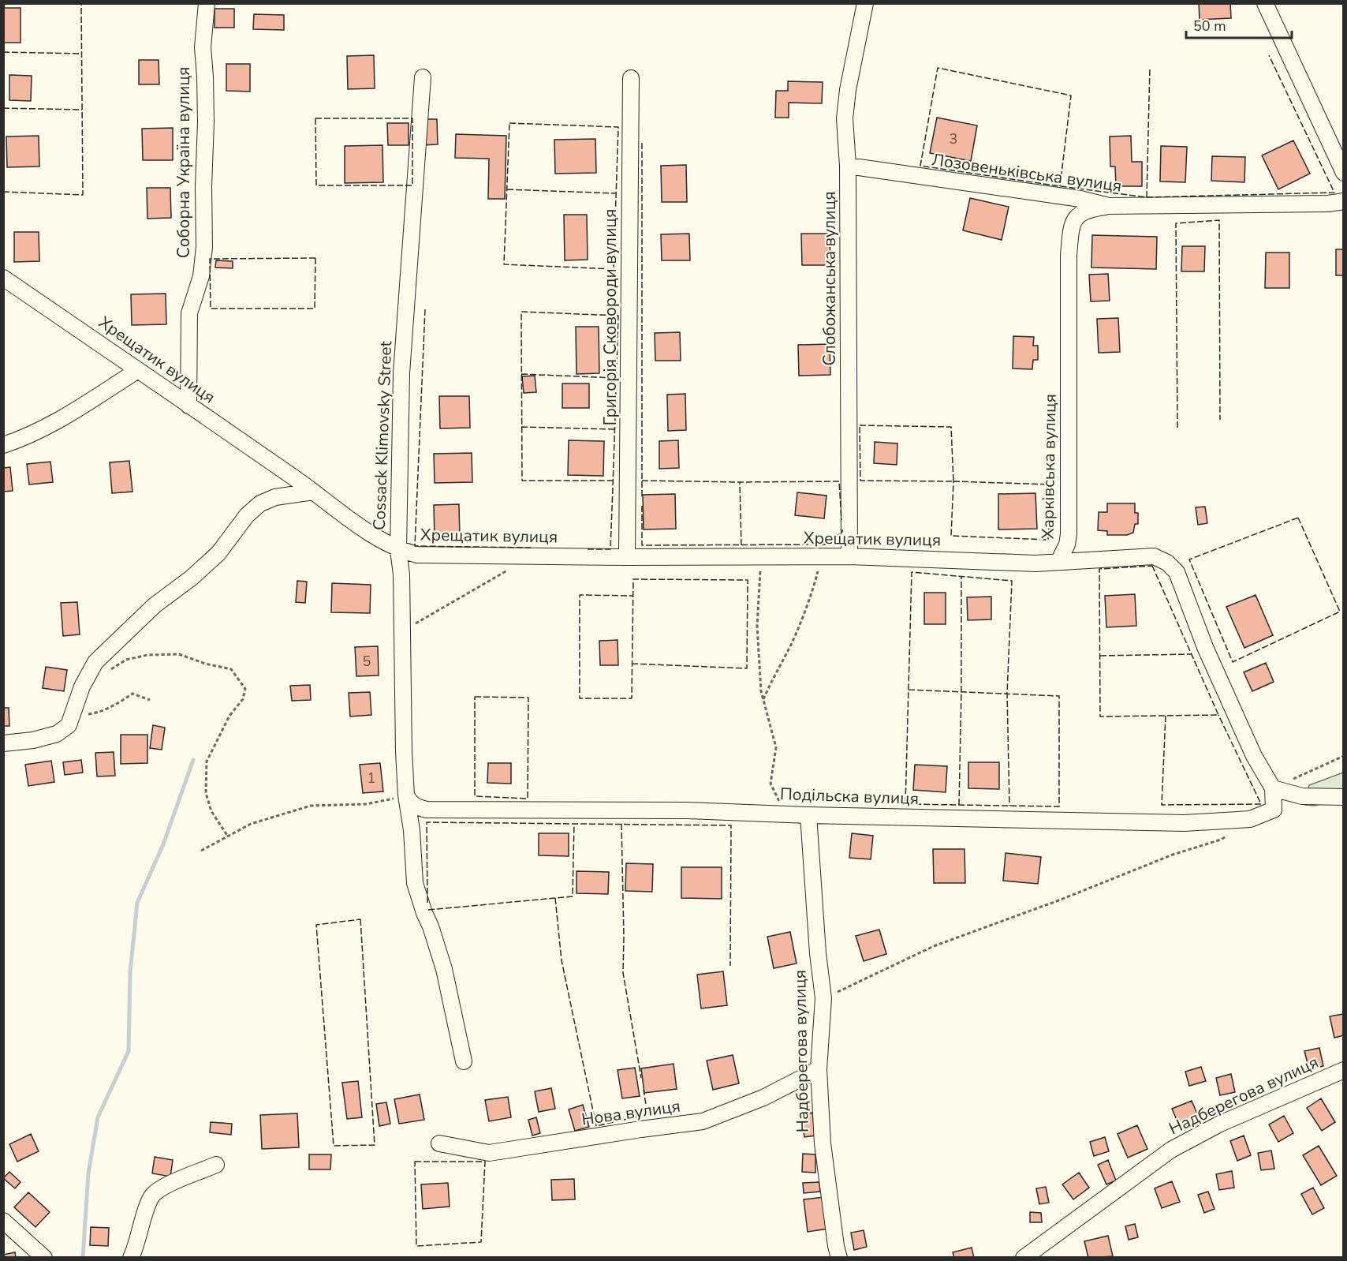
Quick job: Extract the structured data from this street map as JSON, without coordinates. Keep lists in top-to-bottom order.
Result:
{
  "streets": {
    "street": [
      "Соборна Україна вулиця",
      "Лозовеньківська вулиця",
      "Слобожанська вулиця",
      "Григорія Сковороди вулиця",
      "Хрещатик вулиця",
      "Cossack Klimovsky Street",
      "Харківська вулиця",
      "Подільска вулиця",
      "Надберегова вулиця",
      "Нова вулиця"
    ]
  },
  "crossings": [
    ["Соборна Україна вулиця", "Хрещатик вулиця"],
    ["Лозовеньківська вулиця", "Слобожанська вулиця"],
    ["Лозовеньківська вулиця", "Харківська вулиця"],
    ["Слобожанська вулиця", "Хрещатик вулиця"],
    ["Григорія Сковороди вулиця", "Хрещатик вулиця"],
    ["Хрещатик вулиця", "Cossack Klimovsky Street"],
    ["Хрещатик вулиця", "Харківська вулиця"],
    ["Cossack Klimovsky Street", "Подільска вулиця"],
    ["Харківська вулиця", "Подільска вулиця"],
    ["Подільска вулиця", "Надберегова вулиця"],
    ["Надберегова вулиця", "Нова вулиця"]
  ],
  "house_numbers": ["3", "5", "1"],
  "scale_bar": "50 m"
}
